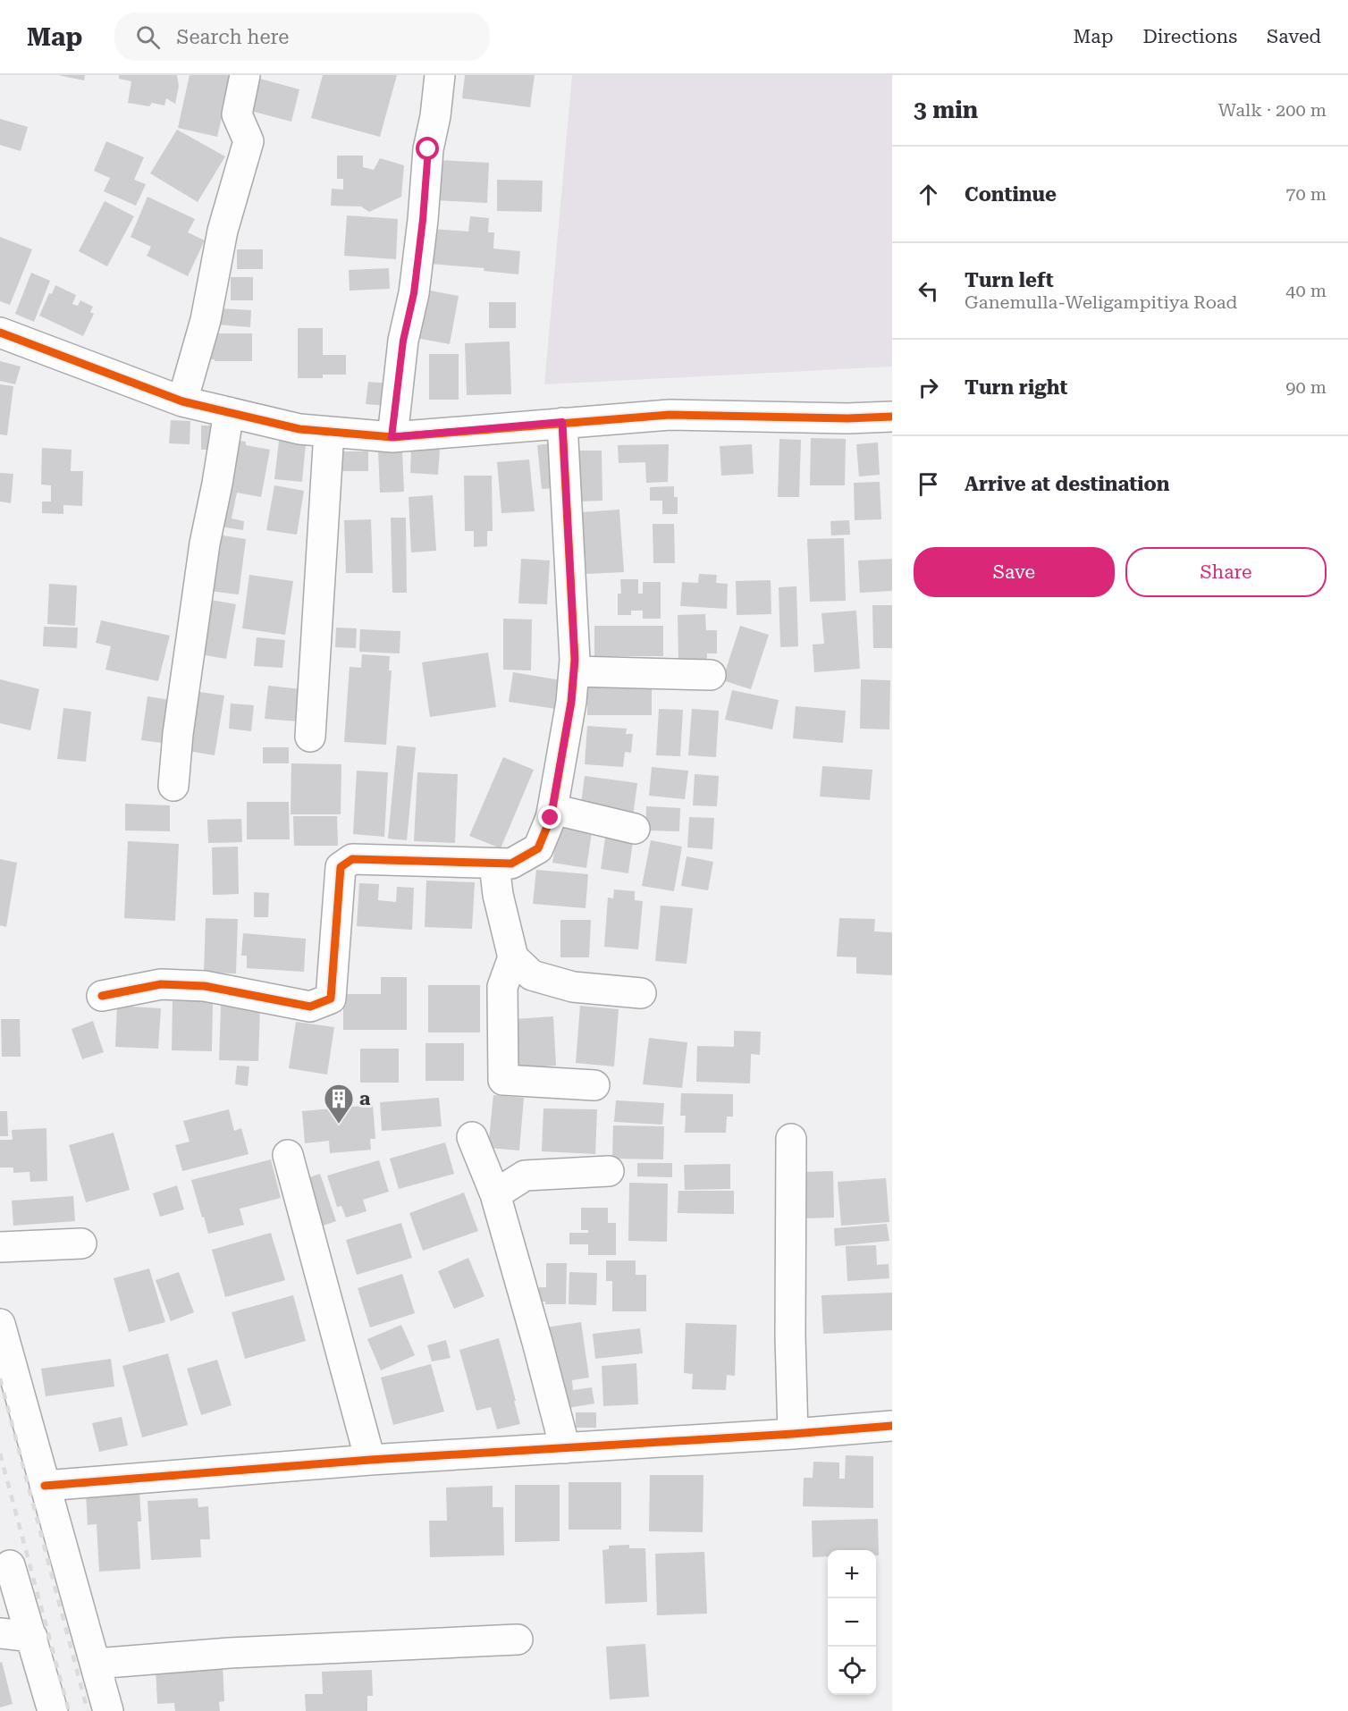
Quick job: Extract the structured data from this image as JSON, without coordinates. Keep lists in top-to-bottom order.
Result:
{
  "places": {
    "building": ["a"]
  },
  "page": {
    "header": "Map",
    "search": "Search here",
    "nav": ["Map", "Directions", "Saved"],
    "heading": ["3 min", "Walk · 200 m"],
    "list": [
      ["Continue", "70 m"],
      ["Turn left", "Ganemulla-Weligampitiya Road", "40 m"],
      ["Turn right", "90 m"],
      "Arrive at destination"
    ],
    "buttons": ["Save", "Share"],
    "map_buttons": ["+", "−"]
  }
}
